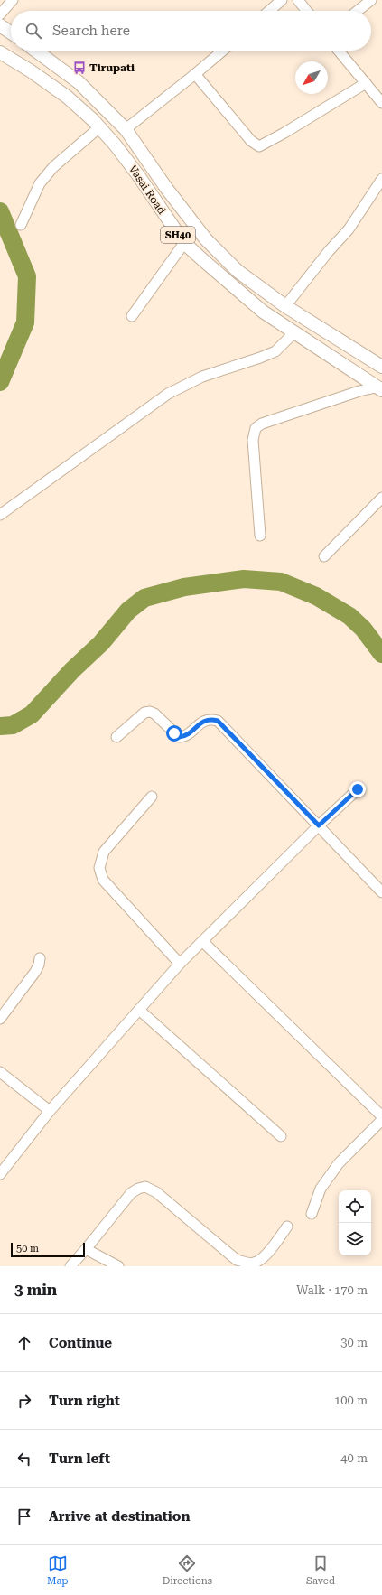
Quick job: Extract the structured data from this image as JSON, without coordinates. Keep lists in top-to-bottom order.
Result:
{
  "streets": {
    "main road": ["Vasai Road", "SH40"]
  },
  "places": {
    "bus stop": ["Tirupati"]
  },
  "scale_bar": "50 m",
  "north": "bottom left",
  "page": {
    "search": "Search here",
    "scale": "50 m",
    "heading": ["3 min", "Walk · 170 m"],
    "list": [
      ["Continue", "30 m"],
      ["Turn right", "100 m"],
      ["Turn left", "40 m"],
      "Arrive at destination"
    ],
    "nav": ["Map", "Directions", "Saved"]
  }
}
